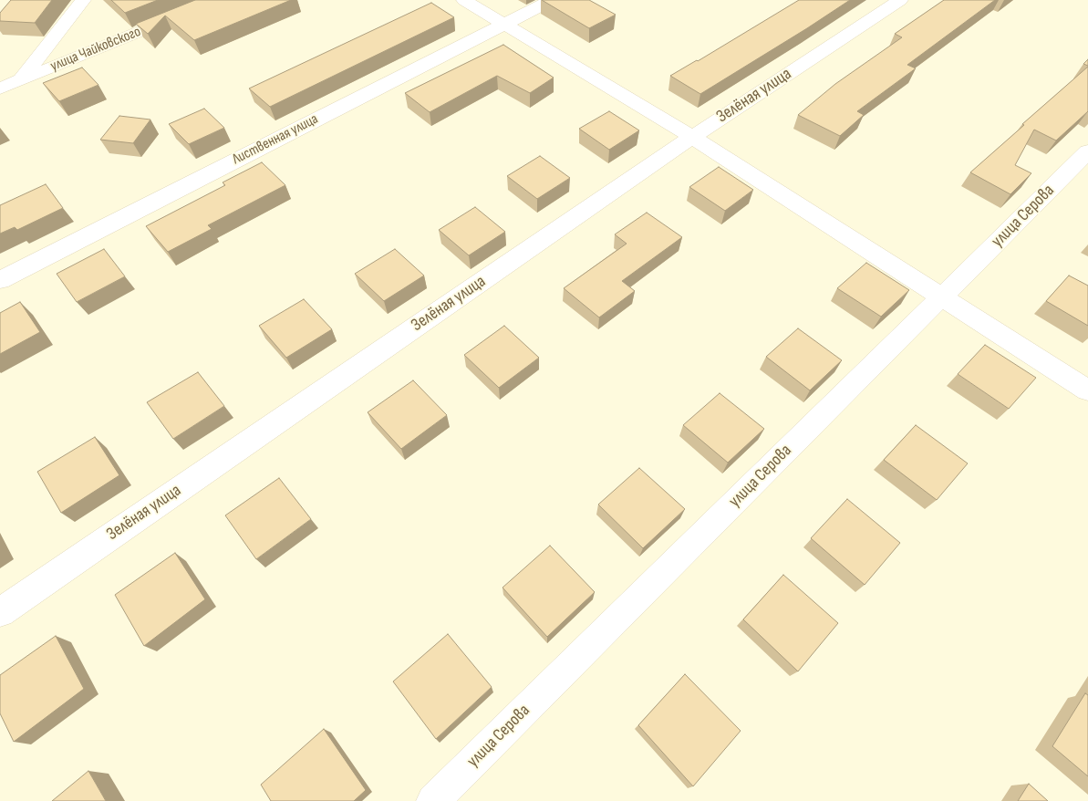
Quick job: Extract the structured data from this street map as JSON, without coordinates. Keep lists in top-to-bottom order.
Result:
{
  "streets": {
    "street": [
      "улица Чайковского",
      "Зелёная улица",
      "Лиственная улица",
      "улица Серова"
    ]
  }
}
